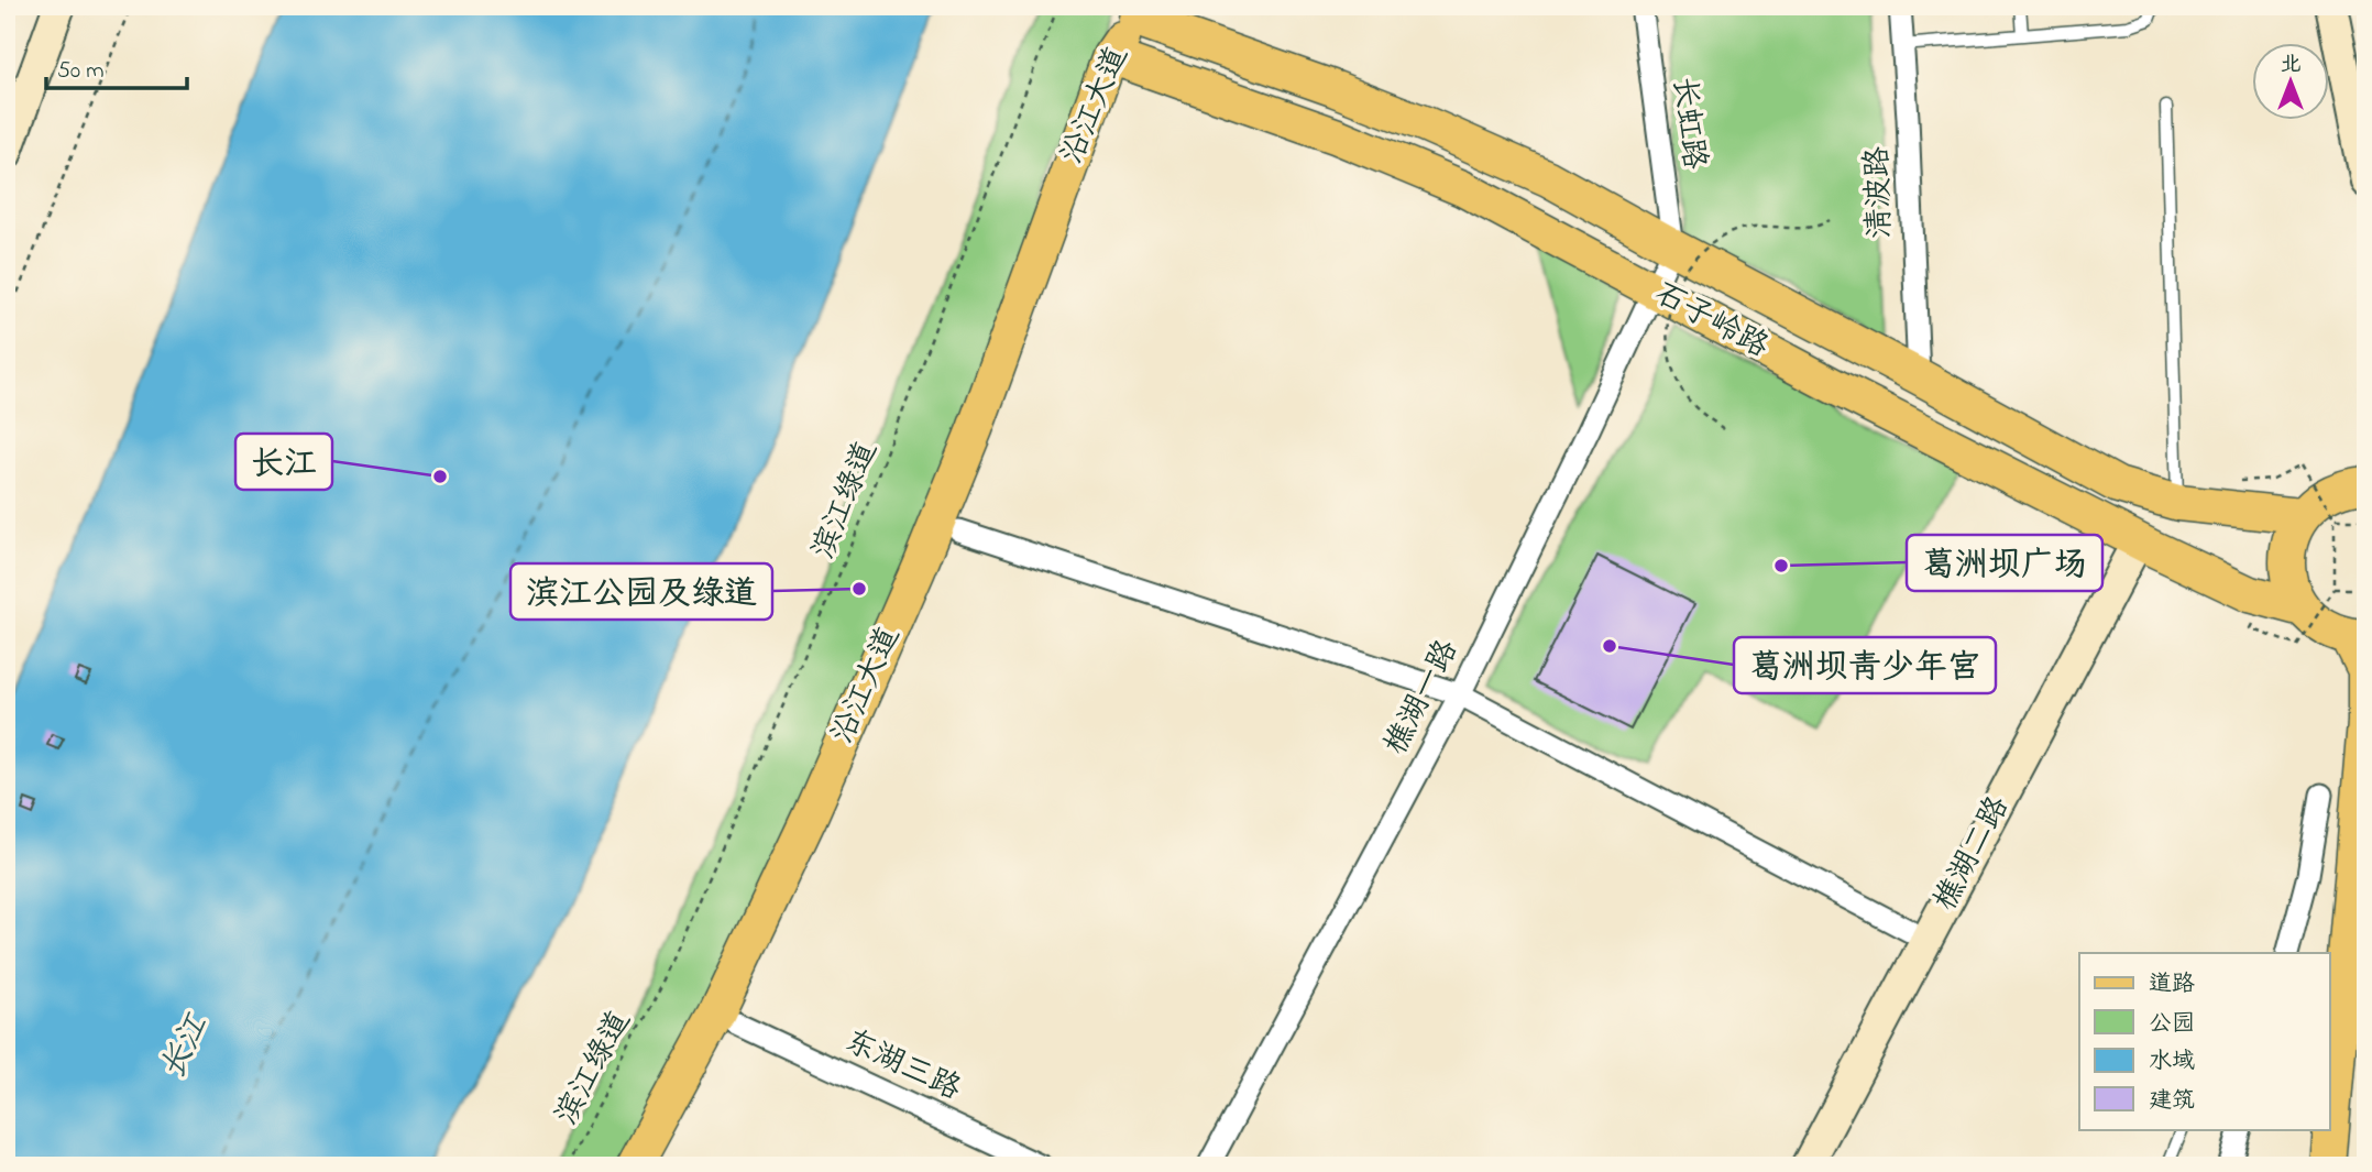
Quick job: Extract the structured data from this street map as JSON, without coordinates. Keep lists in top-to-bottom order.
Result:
{
  "streets": {
    "main road": ["沿江大道", "石子岭路", "樵湖二路"],
    "street": [
      "长虹路",
      "清波路",
      "樵湖一路",
      "东湖三路"
    ],
    "path": ["滨江绿道"]
  },
  "crossings": [
    ["沿江大道", "石子岭路"],
    ["沿江大道", "东湖三路"],
    ["长虹路", "石子岭路"],
    ["长虹路", "樵湖一路"],
    ["清波路", "石子岭路"],
    ["石子岭路", "樵湖一路"],
    ["石子岭路", "樵湖二路"]
  ],
  "water": ["长江"],
  "places": [
    "长江",
    "葛洲坝广场",
    "滨江公园及绿道",
    "葛洲坝青少年宫"
  ],
  "legend": [
    "道路",
    "公园",
    "水域",
    "建筑"
  ],
  "scale_bar": "50 m",
  "north": "top"
}
